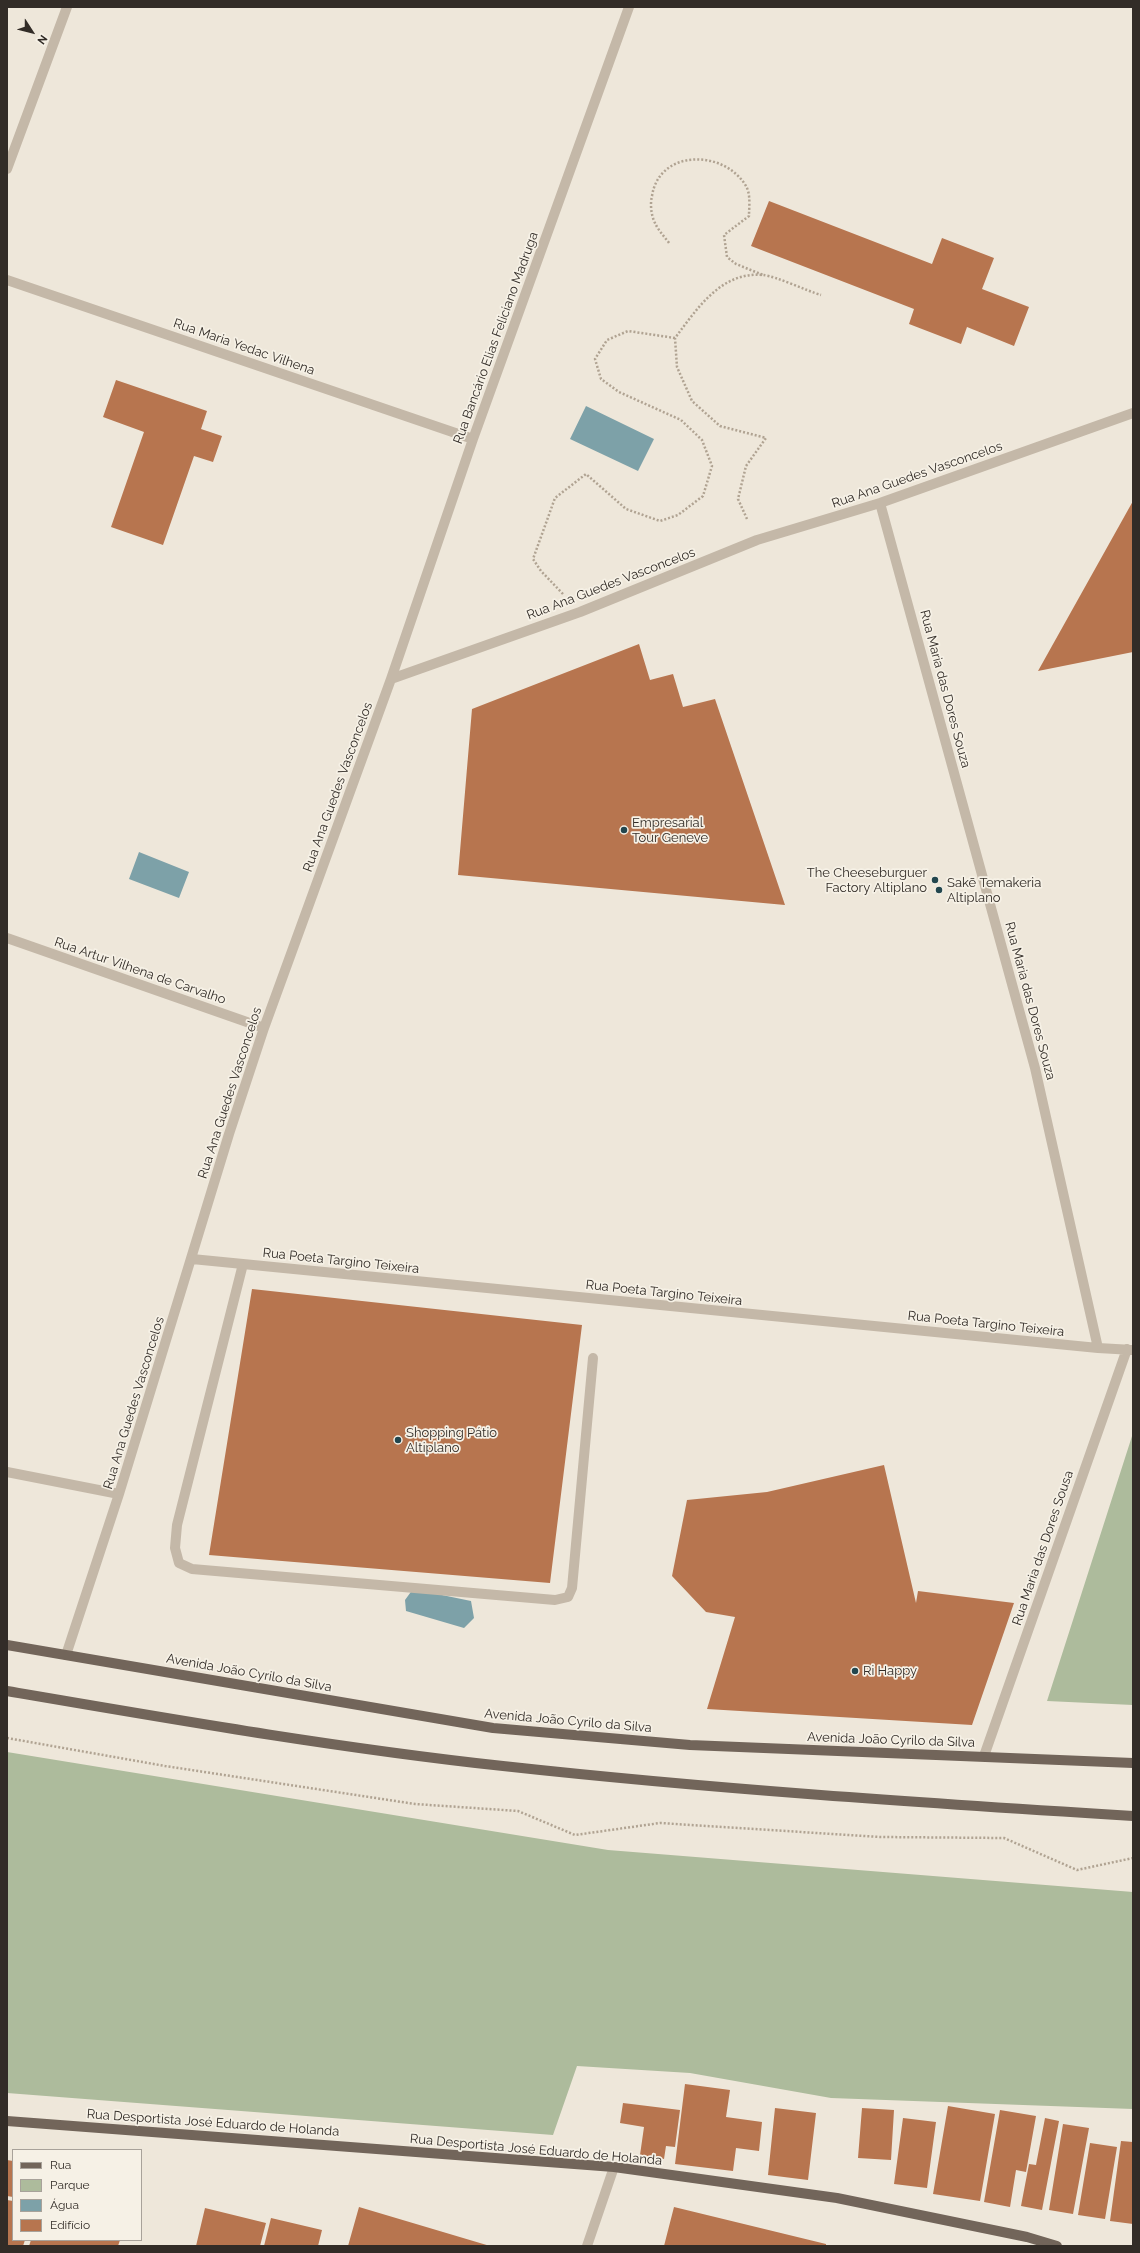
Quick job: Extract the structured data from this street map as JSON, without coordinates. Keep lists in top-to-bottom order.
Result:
{
  "streets": {
    "main road": ["Avenida João Cyrilo da Silva", "Rua Desportista José Eduardo de Holanda"],
    "street": [
      "Rua Bancário Elias Feliciano Madruga",
      "Rua Maria Yedac Vilhena",
      "Rua Ana Guedes Vasconcelos",
      "Rua Maria das Dores Souza",
      "Rua Artur Vilhena de Carvalho",
      "Rua Poeta Targino Teixeira",
      "Rua Maria das Dores Sousa"
    ]
  },
  "crossings": [
    ["Rua Bancário Elias Feliciano Madruga", "Rua Maria Yedac Vilhena"],
    ["Rua Bancário Elias Feliciano Madruga", "Rua Ana Guedes Vasconcelos"],
    ["Rua Ana Guedes Vasconcelos", "Rua Maria das Dores Souza"],
    ["Rua Ana Guedes Vasconcelos", "Rua Artur Vilhena de Carvalho"],
    ["Rua Ana Guedes Vasconcelos", "Rua Poeta Targino Teixeira"],
    ["Rua Ana Guedes Vasconcelos", "Avenida João Cyrilo da Silva"],
    ["Rua Maria das Dores Souza", "Rua Poeta Targino Teixeira"],
    ["Rua Poeta Targino Teixeira", "Rua Maria das Dores Sousa"],
    ["Rua Maria das Dores Sousa", "Avenida João Cyrilo da Silva"]
  ],
  "places": [
    "Empresarial Tour Geneve",
    "The Cheeseburguer Factory Altiplano",
    "Sakē Temakeria Altiplano",
    "Shopping Pátio Altiplano",
    "Ri Happy"
  ],
  "legend": [
    "Rua",
    "Parque",
    "Água",
    "Edifício"
  ],
  "north": "bottom right"
}
